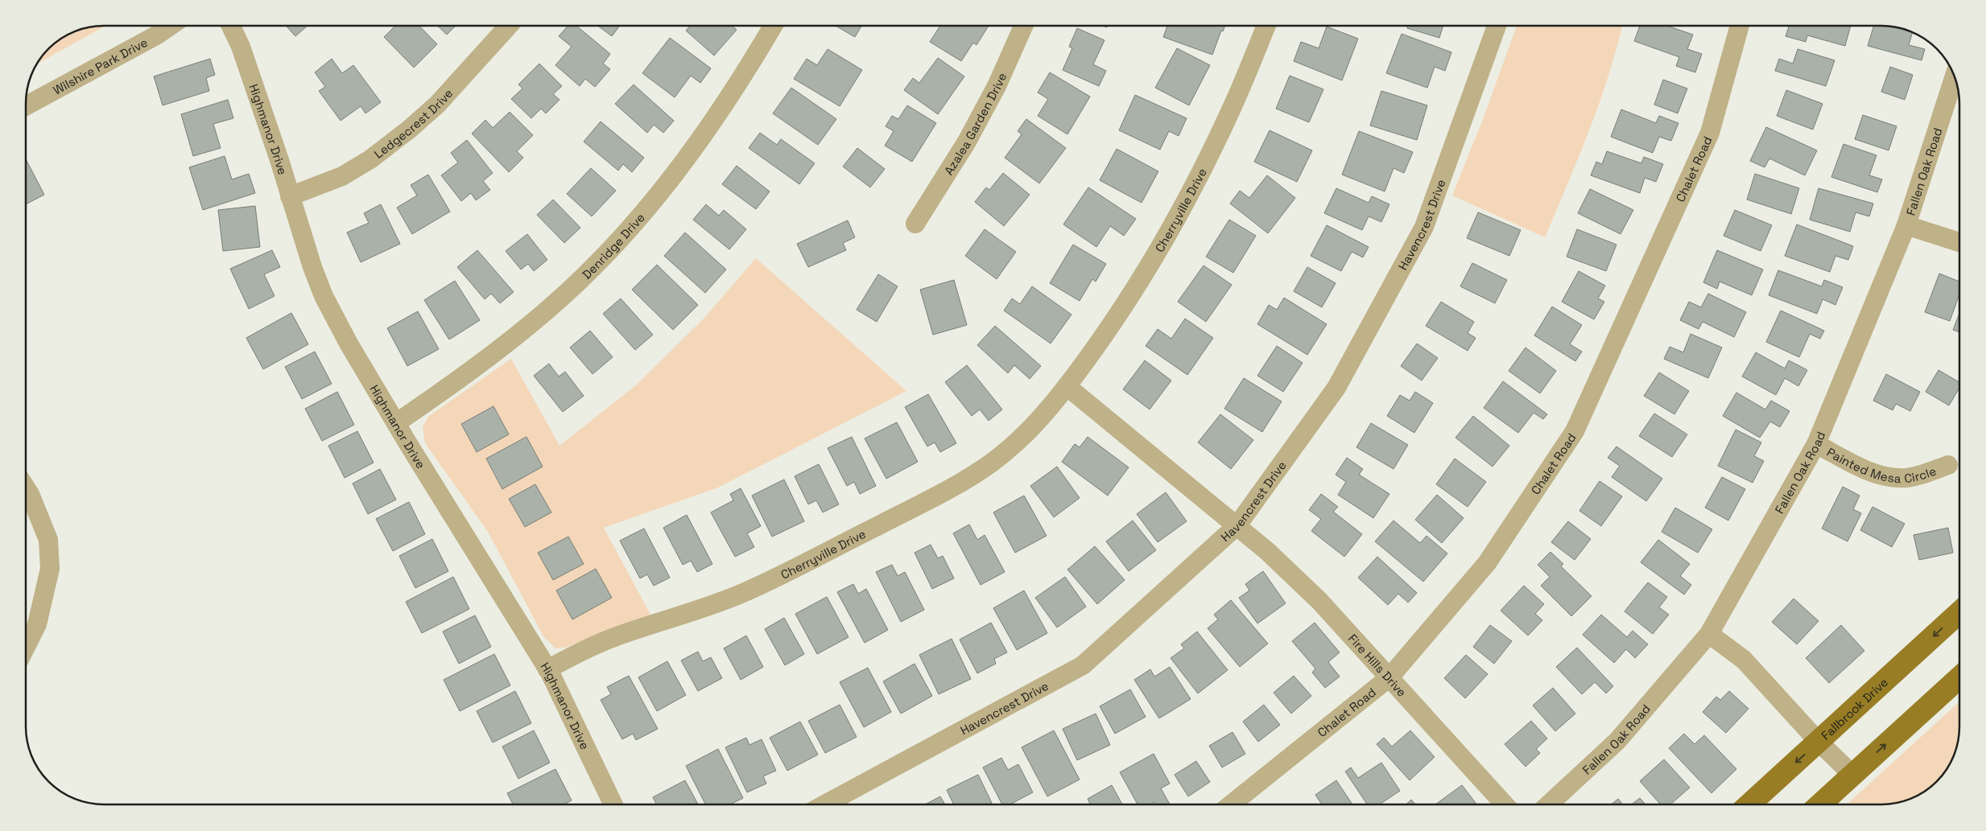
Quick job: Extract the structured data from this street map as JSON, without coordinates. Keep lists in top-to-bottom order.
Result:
{
  "streets": {
    "main road": ["Fallbrook Drive"],
    "street": [
      "Wilshire Park Drive",
      "Ledgecrest Drive",
      "Azalea Garden Drive",
      "Highmanor Drive",
      "Chalet Road",
      "Fallen Oak Road",
      "Cherryville Drive",
      "Havencrest Drive",
      "Denridge Drive",
      "Painted Mesa Circle",
      "Fire Hills Drive"
    ]
  },
  "crossings": [
    ["Ledgecrest Drive", "Highmanor Drive"],
    ["Highmanor Drive", "Cherryville Drive"],
    ["Highmanor Drive", "Denridge Drive"],
    ["Chalet Road", "Fire Hills Drive"],
    ["Fallen Oak Road", "Painted Mesa Circle"],
    ["Havencrest Drive", "Fire Hills Drive"]
  ]
}
